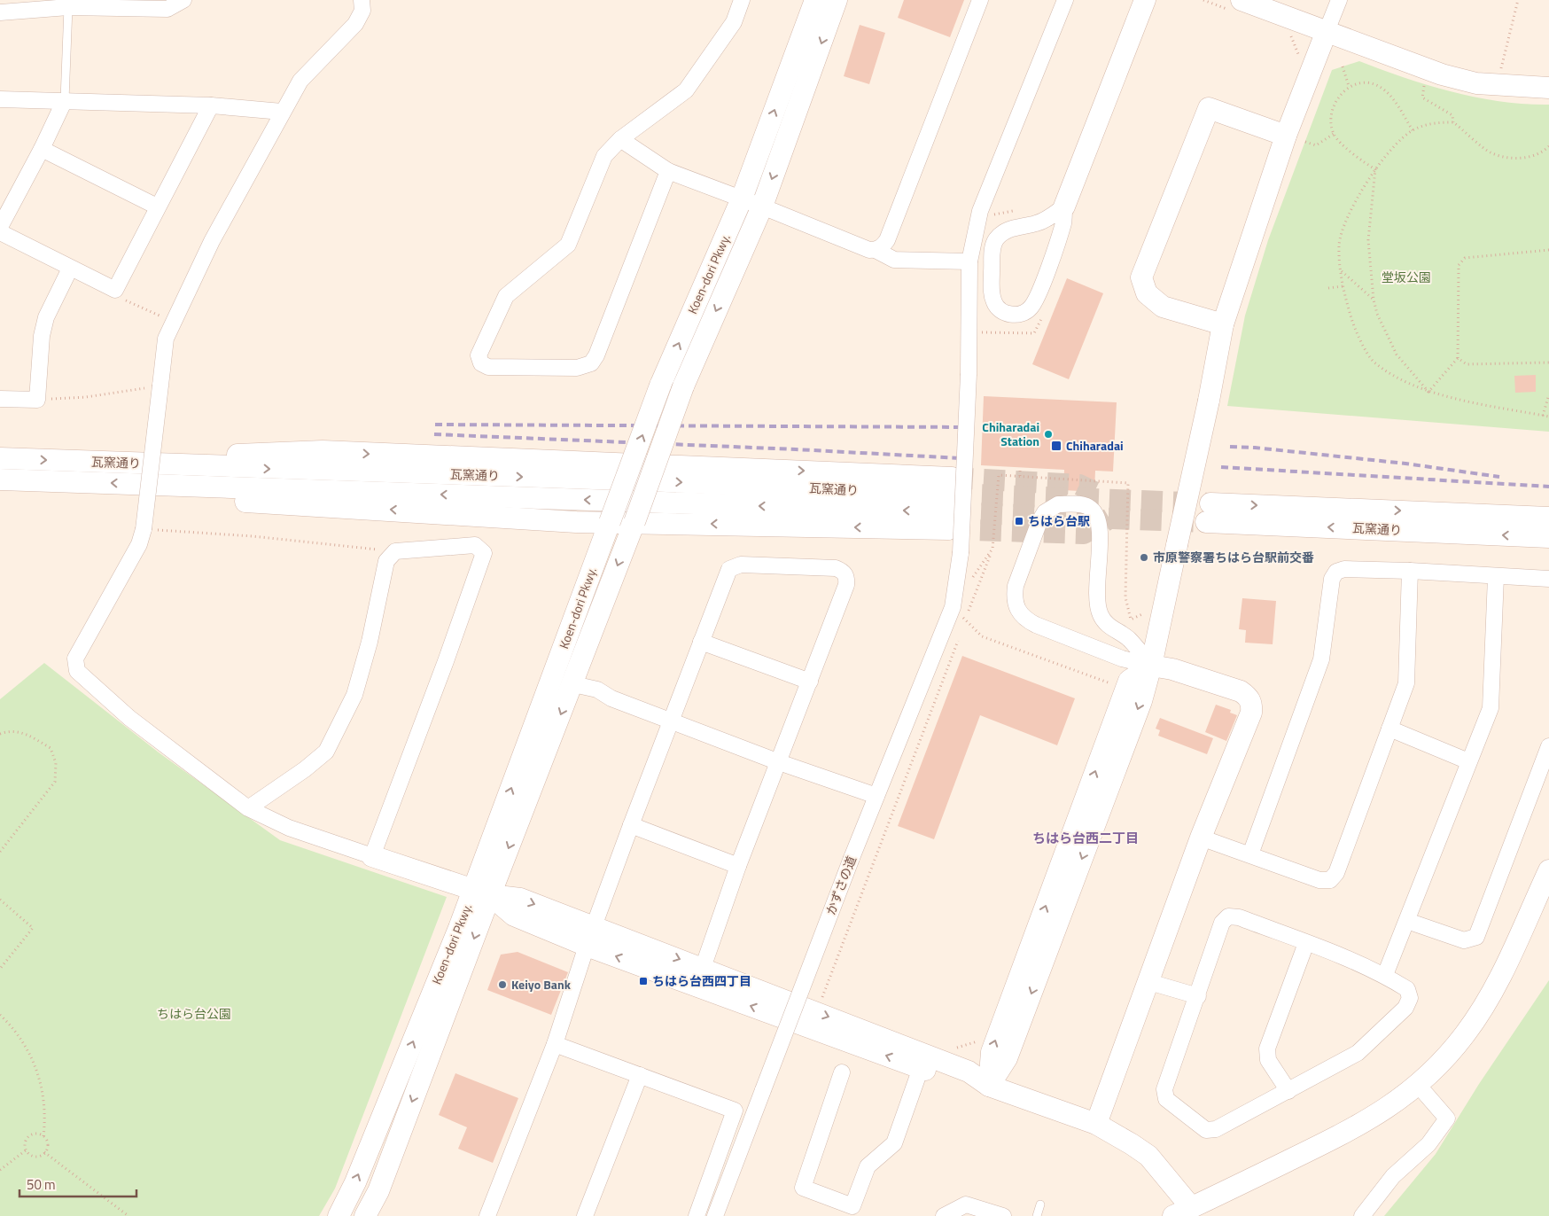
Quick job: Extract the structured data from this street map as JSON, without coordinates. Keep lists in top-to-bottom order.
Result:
{
  "streets": {
    "street": ["Koen-dori Pkwy.", "瓦窯通り", "かずさの道"]
  },
  "districts": ["ちはら台西二丁目"],
  "parks": ["堂坂公園", "ちはら台公園"],
  "places": {
    "other": ["Chiharadai Station", "市原警察署ちはら台駅前交番", "Keiyo Bank"],
    "transit": ["Chiharadai", "ちはら台駅", "ちはら台西四丁目"]
  },
  "scale_bar": "50 m"
}
